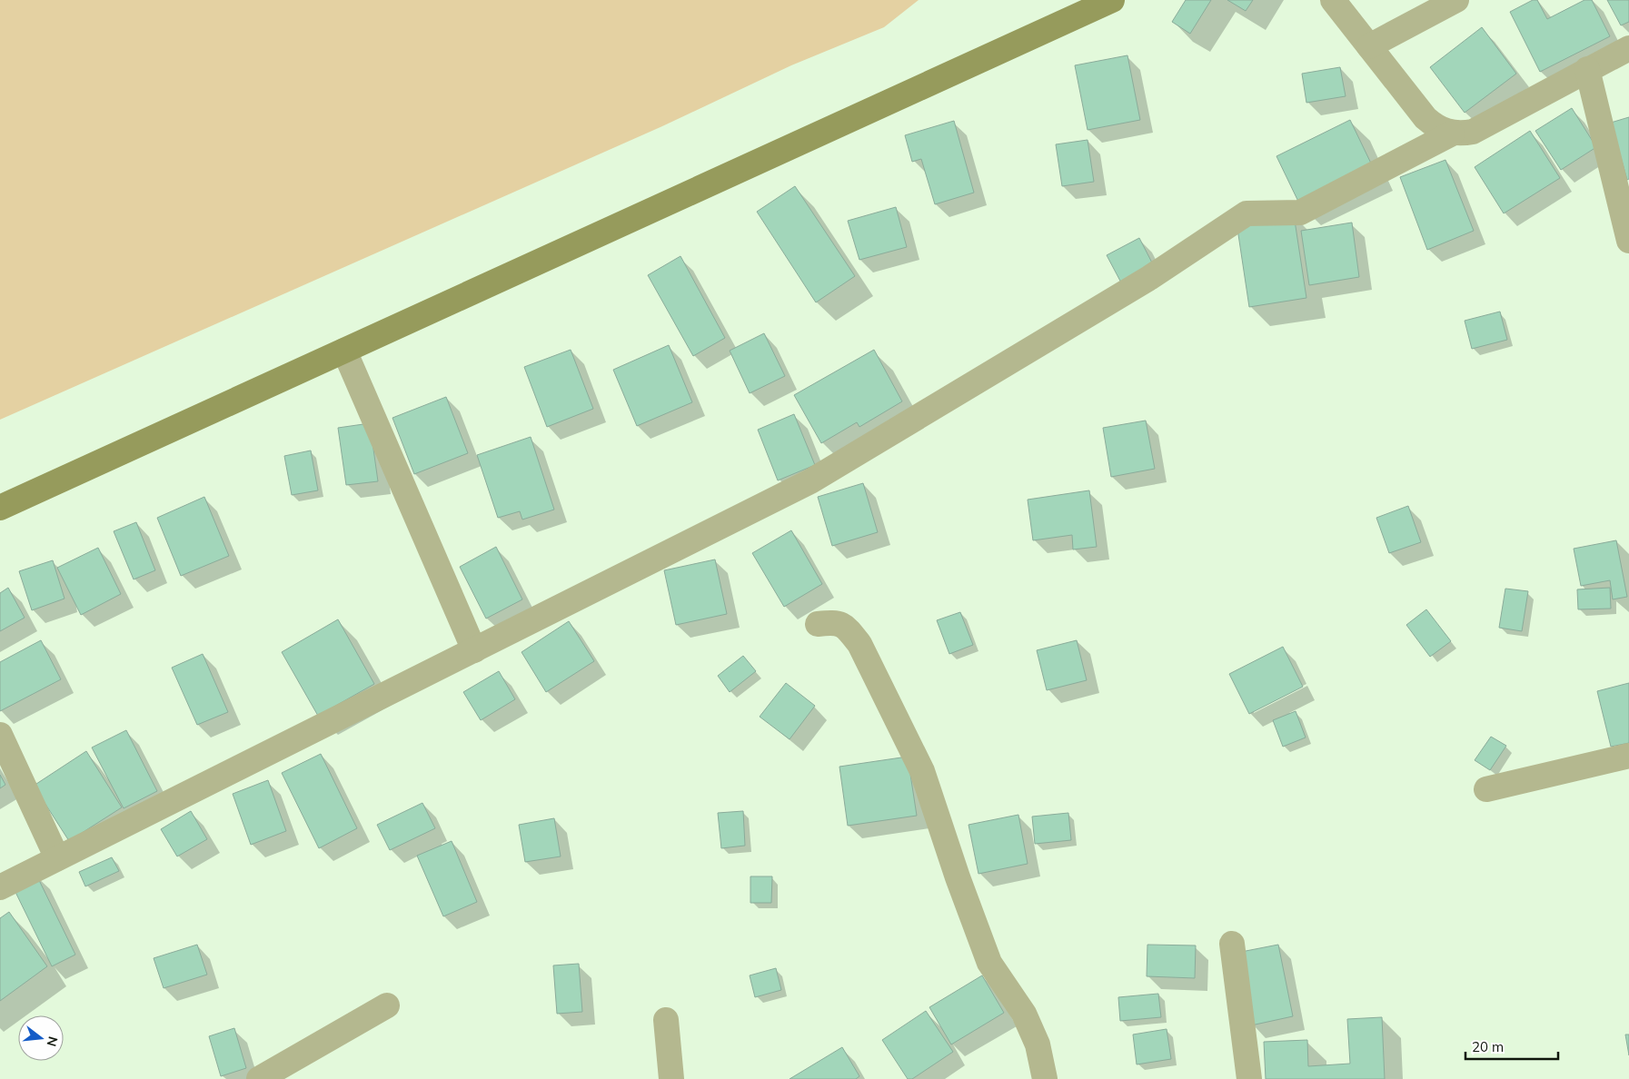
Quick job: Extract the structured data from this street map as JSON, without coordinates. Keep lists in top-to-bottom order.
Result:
{
  "scale_bar": "20 m",
  "north": "right"
}
